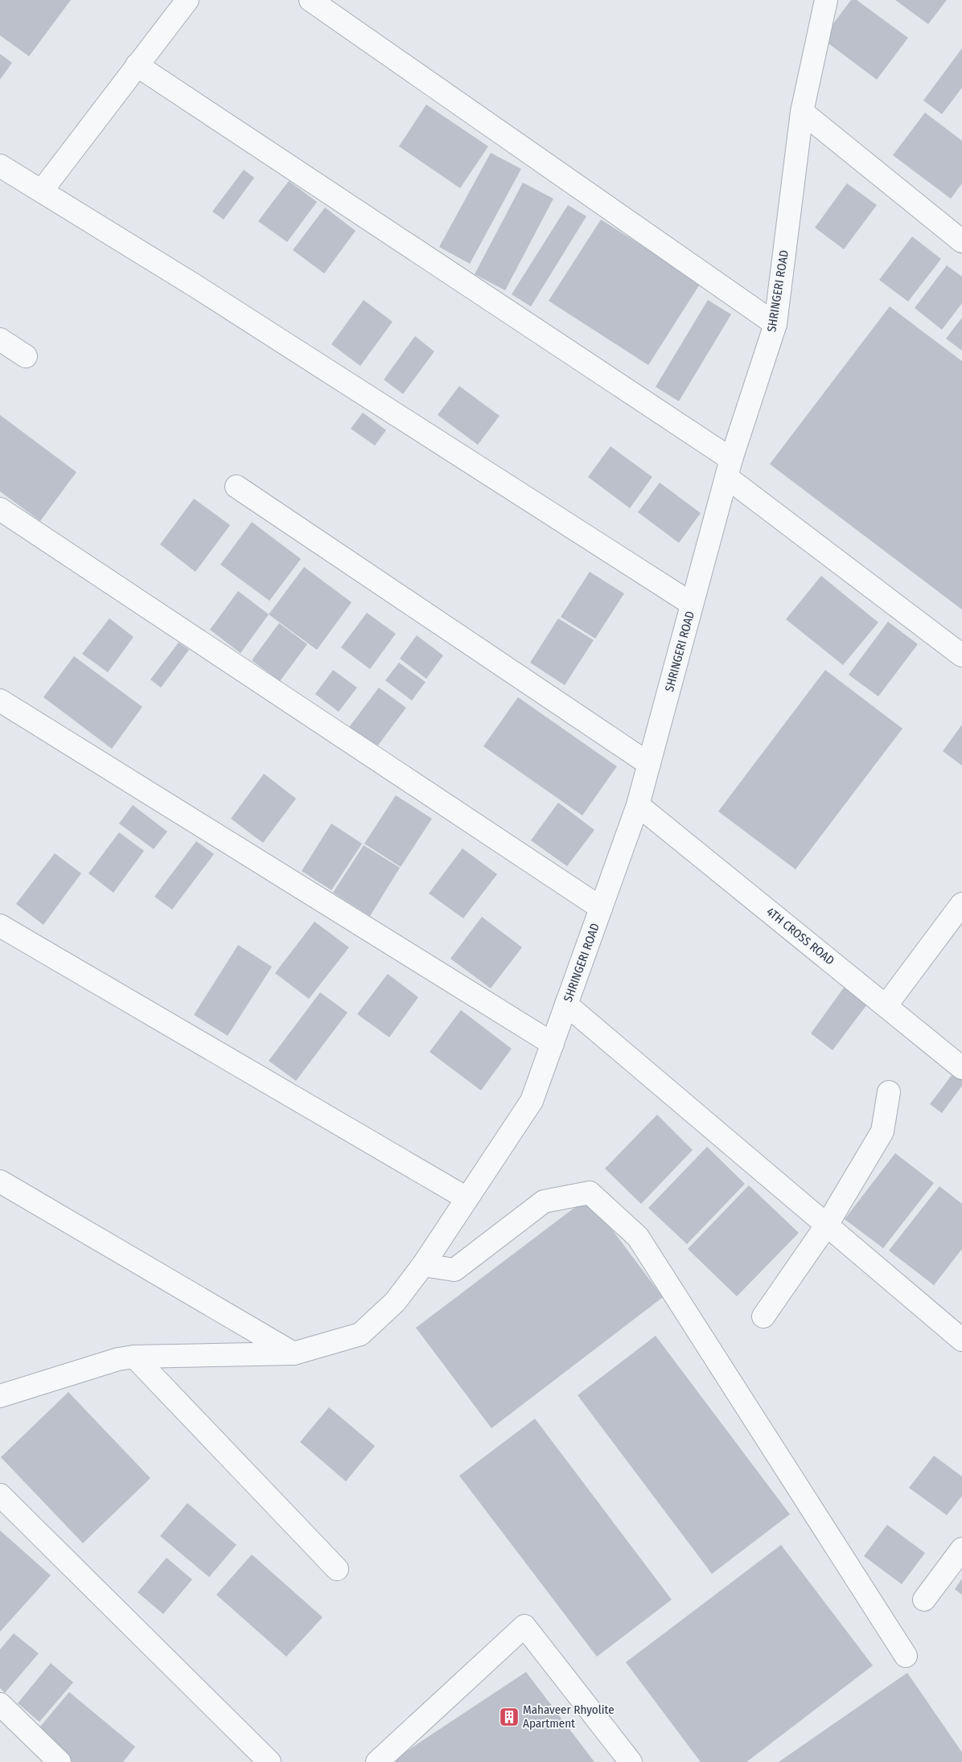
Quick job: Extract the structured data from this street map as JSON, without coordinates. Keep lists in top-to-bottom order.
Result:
{
  "streets": {
    "street": ["SHRINGERI ROAD", "4TH CROSS ROAD"]
  },
  "crossings": [
    ["SHRINGERI ROAD", "4TH CROSS ROAD"]
  ],
  "places": {
    "building": ["Mahaveer Rhyolite Apartment"]
  }
}
